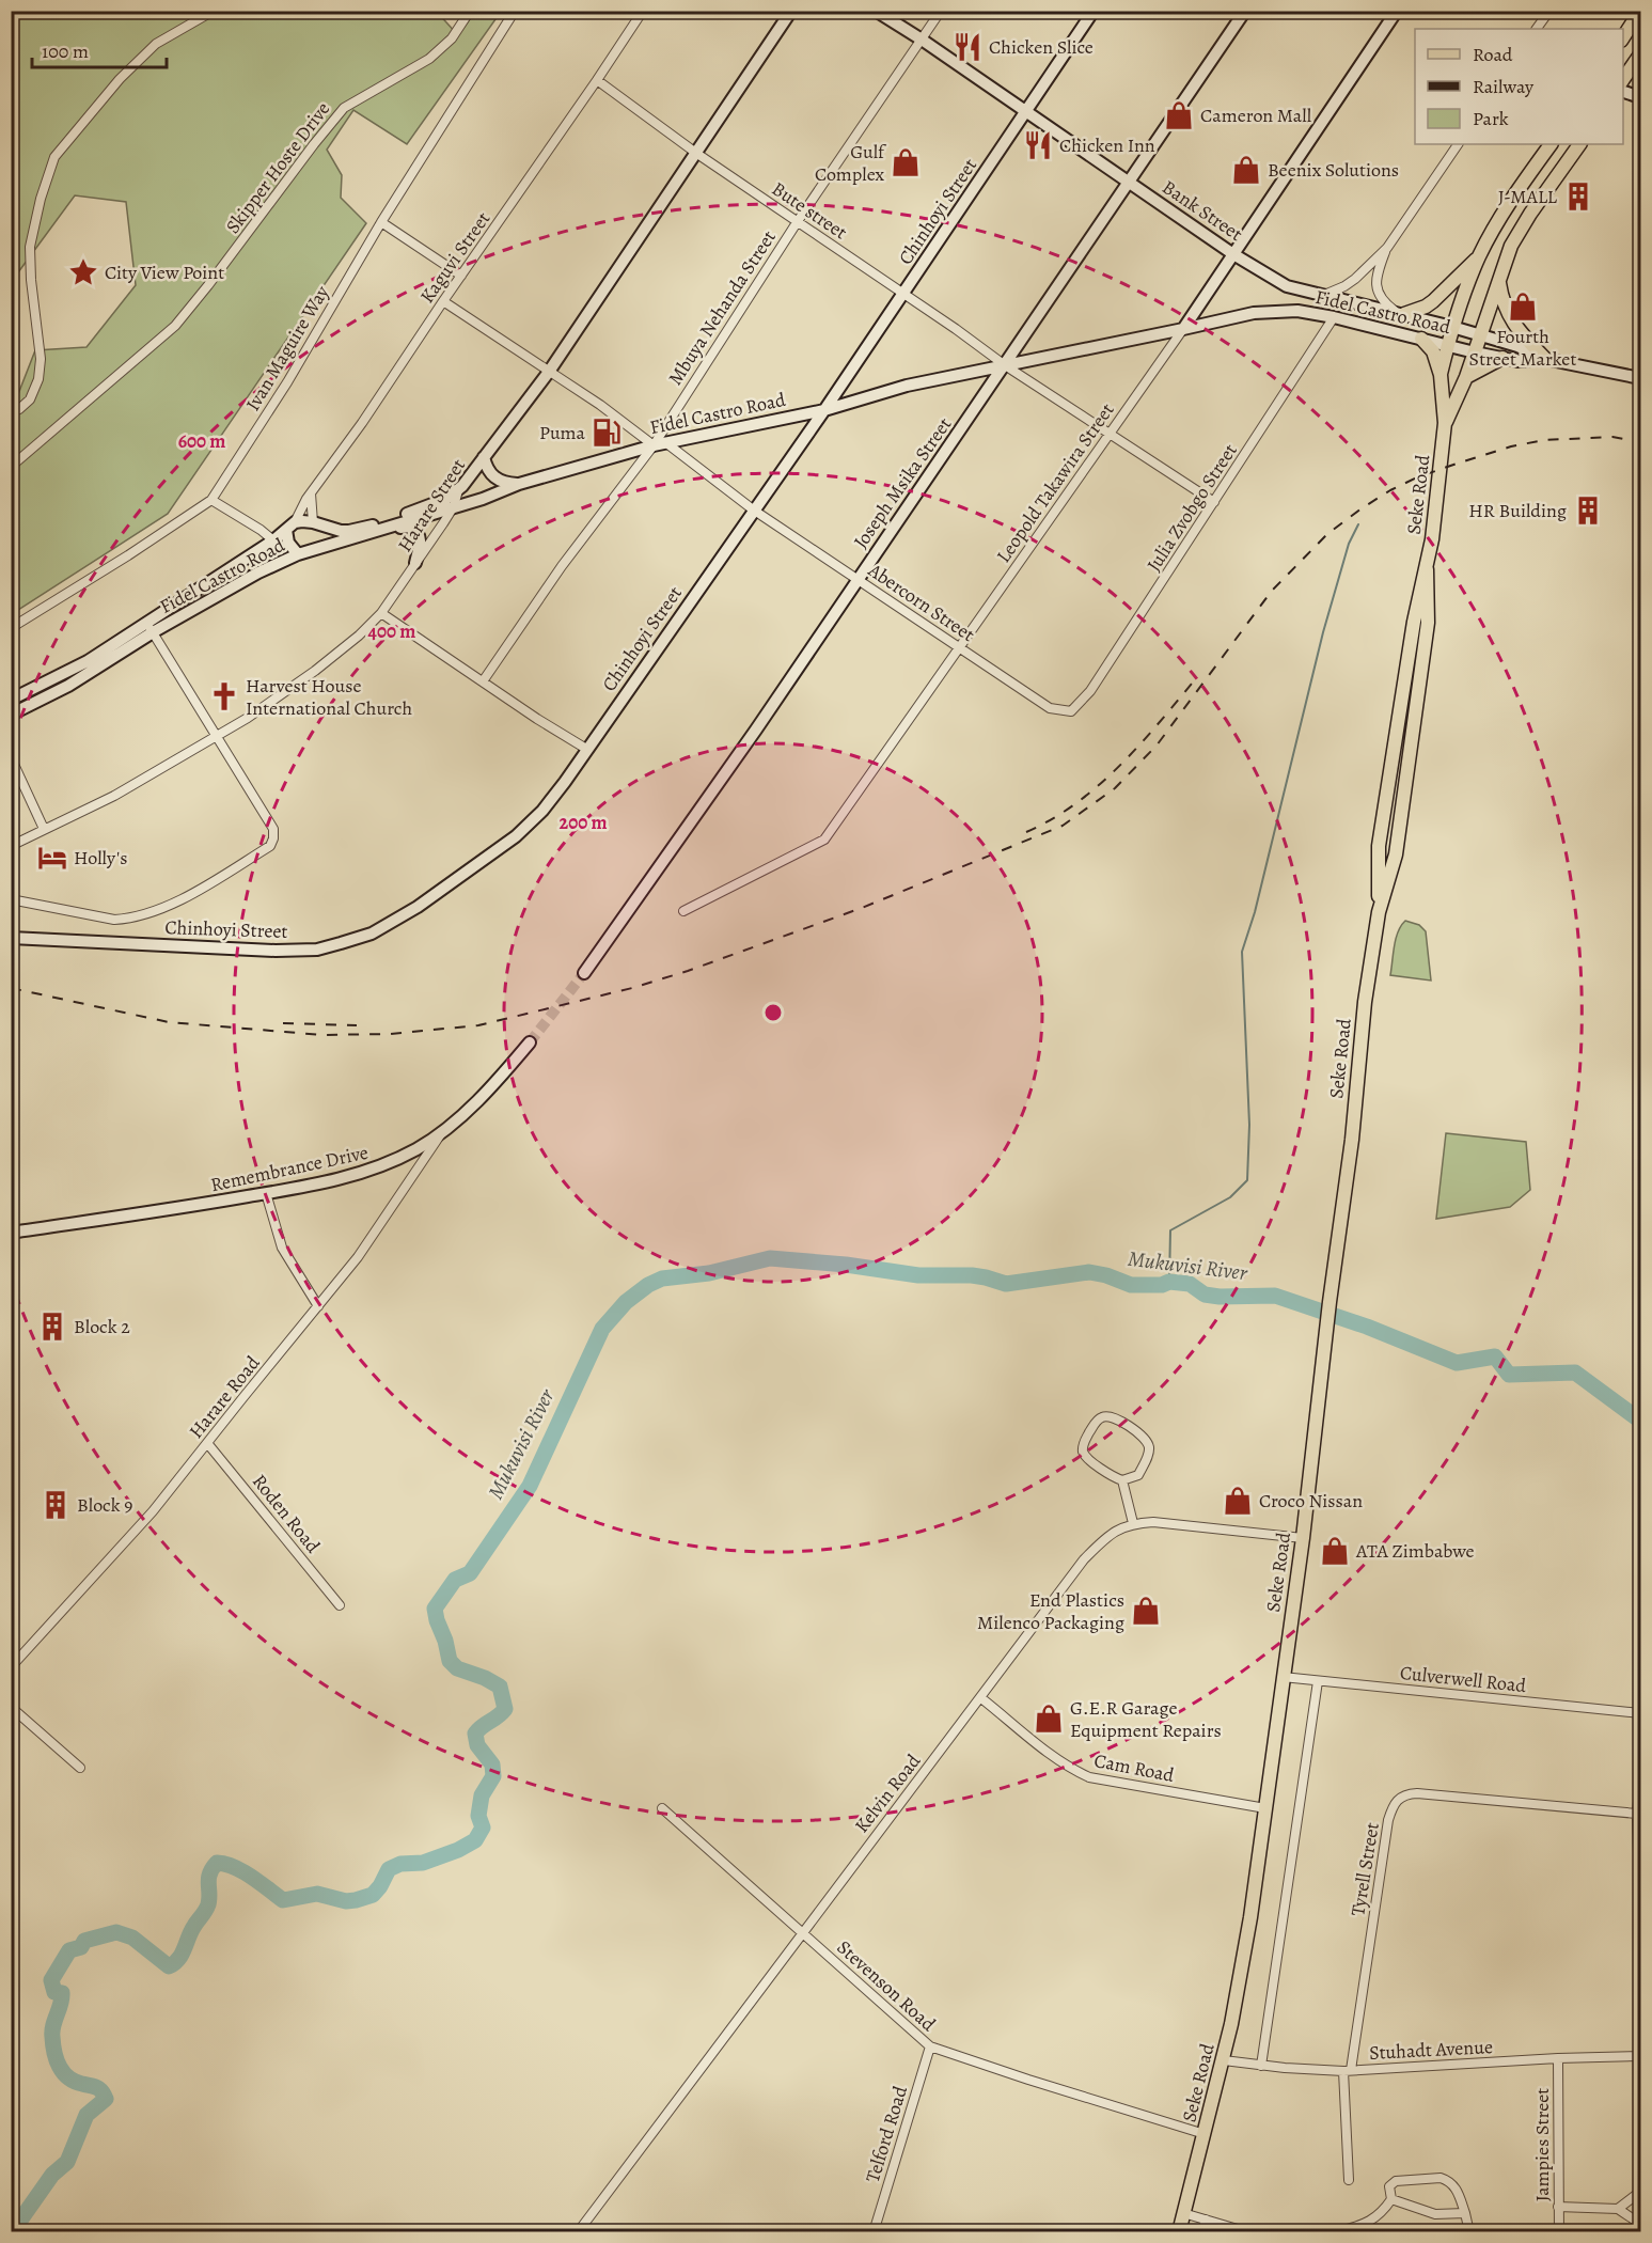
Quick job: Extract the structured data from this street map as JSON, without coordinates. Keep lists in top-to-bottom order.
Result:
{
  "streets": {
    "main road": [
      "Bank Street",
      "Chinhoyi Street",
      "Fidel Castro Road",
      "Joseph Msika Street",
      "Leopold Takawira Street",
      "Seke Road",
      "Harare Street",
      "Remembrance Drive"
    ],
    "street": [
      "Skipper Hoste Drive",
      "Bute street",
      "Kaguvi Street",
      "Mbuya Nehanda Street",
      "Ivan Maguire Way",
      "Julia Zvobgo Street",
      "Abercorn Street",
      "Harare Road",
      "Roden Road",
      "Culverwell Road",
      "Cam Road",
      "Kelvin Road",
      "Tyrell Street",
      "Stevenson Road",
      "Stuhadt Avenue",
      "Telford Road",
      "Jampies Street"
    ]
  },
  "crossings": [
    ["Bute street", "Chinhoyi Street"],
    ["Bute street", "Kaguvi Street"],
    ["Bute street", "Mbuya Nehanda Street"],
    ["Bute street", "Fidel Castro Road"],
    ["Bute street", "Joseph Msika Street"],
    ["Bute street", "Harare Street"],
    ["Bank Street", "Chinhoyi Street"],
    ["Bank Street", "Mbuya Nehanda Street"],
    ["Bank Street", "Fidel Castro Road"],
    ["Bank Street", "Joseph Msika Street"],
    ["Bank Street", "Leopold Takawira Street"],
    ["Chinhoyi Street", "Fidel Castro Road"],
    ["Chinhoyi Street", "Abercorn Street"],
    ["Kaguvi Street", "Fidel Castro Road"],
    ["Kaguvi Street", "Abercorn Street"],
    ["Mbuya Nehanda Street", "Fidel Castro Road"],
    ["Mbuya Nehanda Street", "Abercorn Street"],
    ["Fidel Castro Road", "Joseph Msika Street"],
    ["Fidel Castro Road", "Leopold Takawira Street"],
    ["Fidel Castro Road", "Harare Street"],
    ["Fidel Castro Road", "Julia Zvobgo Street"],
    ["Fidel Castro Road", "Abercorn Street"],
    ["Joseph Msika Street", "Abercorn Street"],
    ["Leopold Takawira Street", "Abercorn Street"],
    ["Seke Road", "Culverwell Road"],
    ["Seke Road", "Cam Road"],
    ["Seke Road", "Kelvin Road"],
    ["Seke Road", "Stevenson Road"],
    ["Seke Road", "Stuhadt Avenue"],
    ["Harare Street", "Abercorn Street"],
    ["Julia Zvobgo Street", "Abercorn Street"],
    ["Remembrance Drive", "Harare Road"],
    ["Harare Road", "Roden Road"],
    ["Cam Road", "Kelvin Road"],
    ["Kelvin Road", "Stevenson Road"],
    ["Tyrell Street", "Stuhadt Avenue"],
    ["Stevenson Road", "Telford Road"],
    ["Stuhadt Avenue", "Jampies Street"]
  ],
  "water": ["Mukuvisi River"],
  "places": {
    "restaurant": ["Chicken Slice", "Chicken Inn"],
    "shop": [
      "Cameron Mall",
      "Gulf Complex",
      "Beenix Solutions",
      "Fourth Street Market",
      "Croco Nissan",
      "ATA Zimbabwe",
      "End Plastics Milenco Packaging",
      "G.E.R Garage Equipment Repairs"
    ],
    "building": [
      "J-MALL",
      "HR Building",
      "Block 2",
      "Block 9"
    ],
    "place": ["City View Point"],
    "fuel station": ["Puma"],
    "church": ["Harvest House International Church"],
    "hotel": ["Holly's"]
  },
  "legend": ["Road", "Railway", "Park"],
  "scale_bar": "100 m",
  "rings": ["600 m", "400 m", "200 m"]
}
